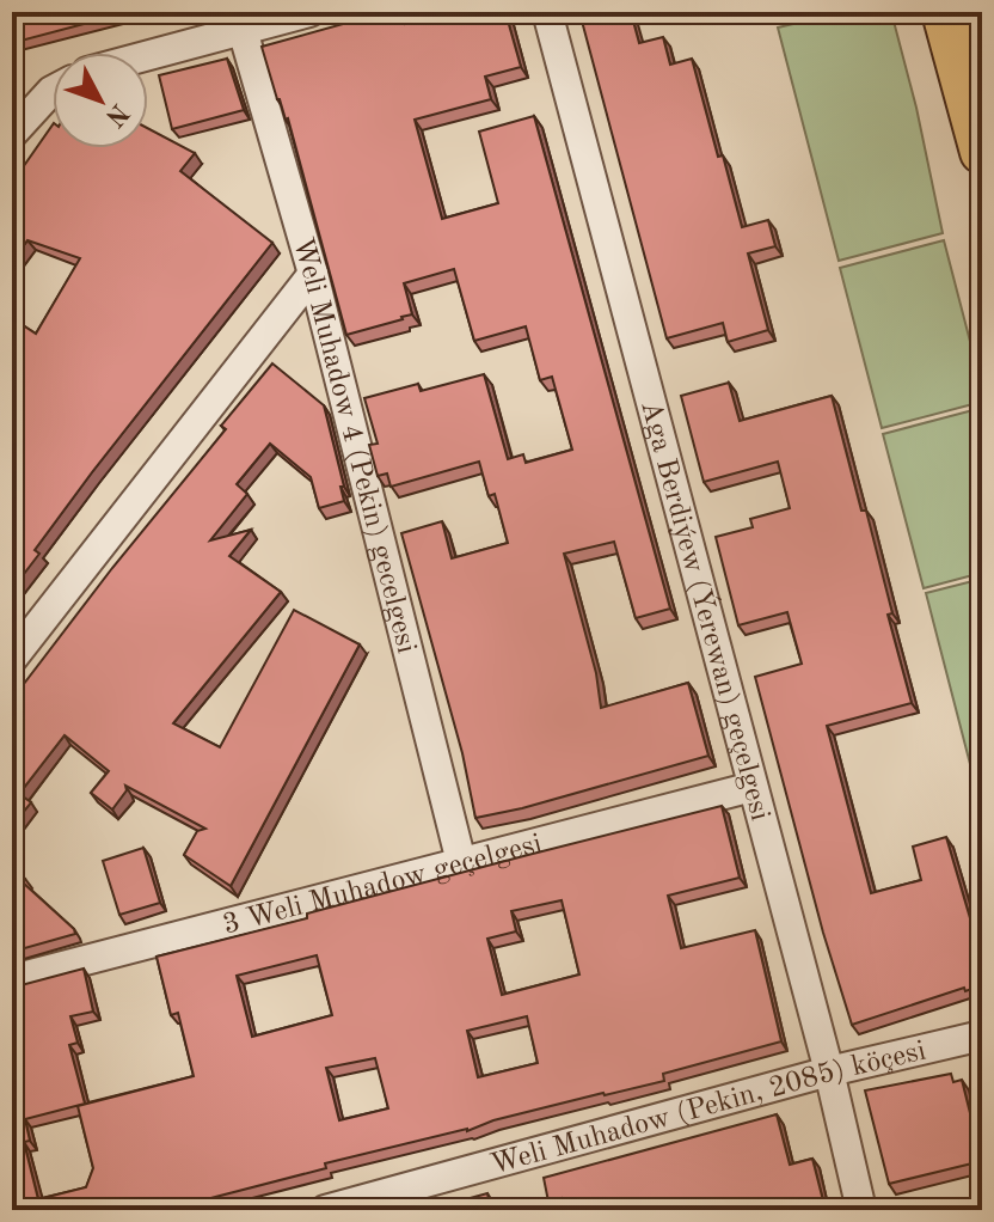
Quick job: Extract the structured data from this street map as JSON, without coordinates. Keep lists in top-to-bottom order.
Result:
{
  "streets": {
    "street": [
      "Weli Muhadow 4 (Pekin) gecelgesi",
      "Aga Berdiýew (Ýerewan) geçelgesi",
      "3 Weli Muhadow geçelgesi",
      "Weli Muhadow (Pekin, 2085) köçesi"
    ]
  },
  "crossings": [
    ["Weli Muhadow 4 (Pekin) gecelgesi", "3 Weli Muhadow geçelgesi"],
    ["Aga Berdiýew (Ýerewan) geçelgesi", "3 Weli Muhadow geçelgesi"],
    ["Aga Berdiýew (Ýerewan) geçelgesi", "Weli Muhadow (Pekin, 2085) köçesi"]
  ],
  "north": "bottom right"
}
